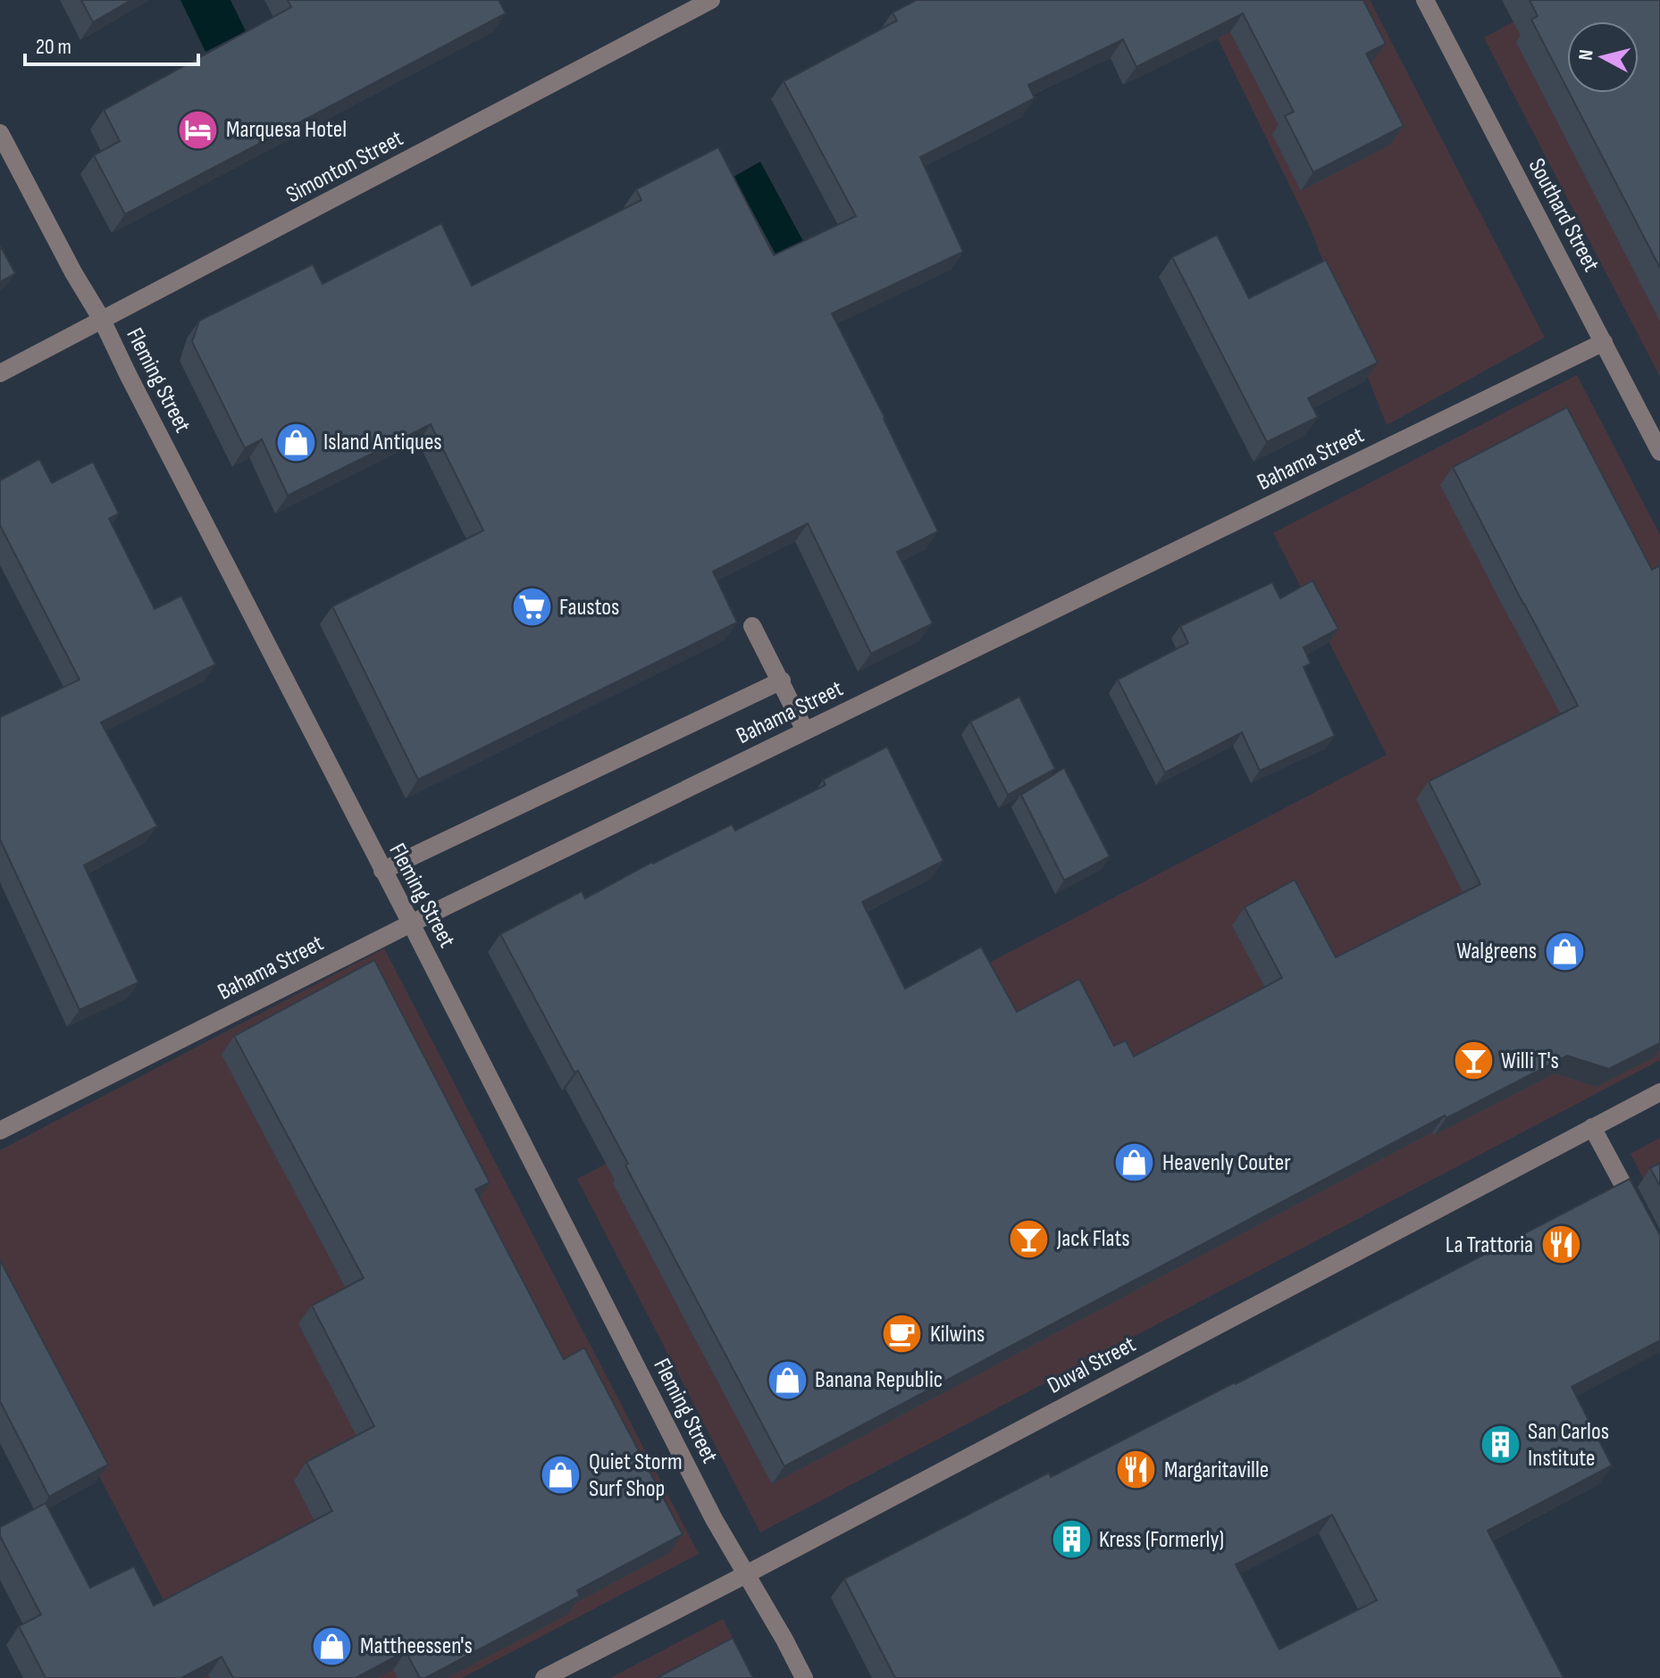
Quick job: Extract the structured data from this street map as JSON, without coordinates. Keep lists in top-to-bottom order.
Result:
{
  "streets": {
    "street": [
      "Simonton Street",
      "Southard Street",
      "Fleming Street",
      "Bahama Street",
      "Duval Street"
    ]
  },
  "crossings": [
    ["Simonton Street", "Fleming Street"],
    ["Southard Street", "Bahama Street"],
    ["Fleming Street", "Bahama Street"],
    ["Fleming Street", "Duval Street"]
  ],
  "places": {
    "hotel": ["Marquesa Hotel"],
    "shop": [
      "Island Antiques",
      "Walgreens",
      "Heavenly Couter",
      "Banana Republic",
      "Quiet Storm Surf Shop",
      "Mattheessen's"
    ],
    "supermarket": ["Faustos"],
    "bar": ["Willi T's", "Jack Flats"],
    "restaurant": ["La Trattoria", "Margaritaville"],
    "cafe": ["Kilwins"],
    "building": ["San Carlos Institute", "Kress (Formerly)"]
  },
  "scale_bar": "20 m",
  "north": "left"
}
